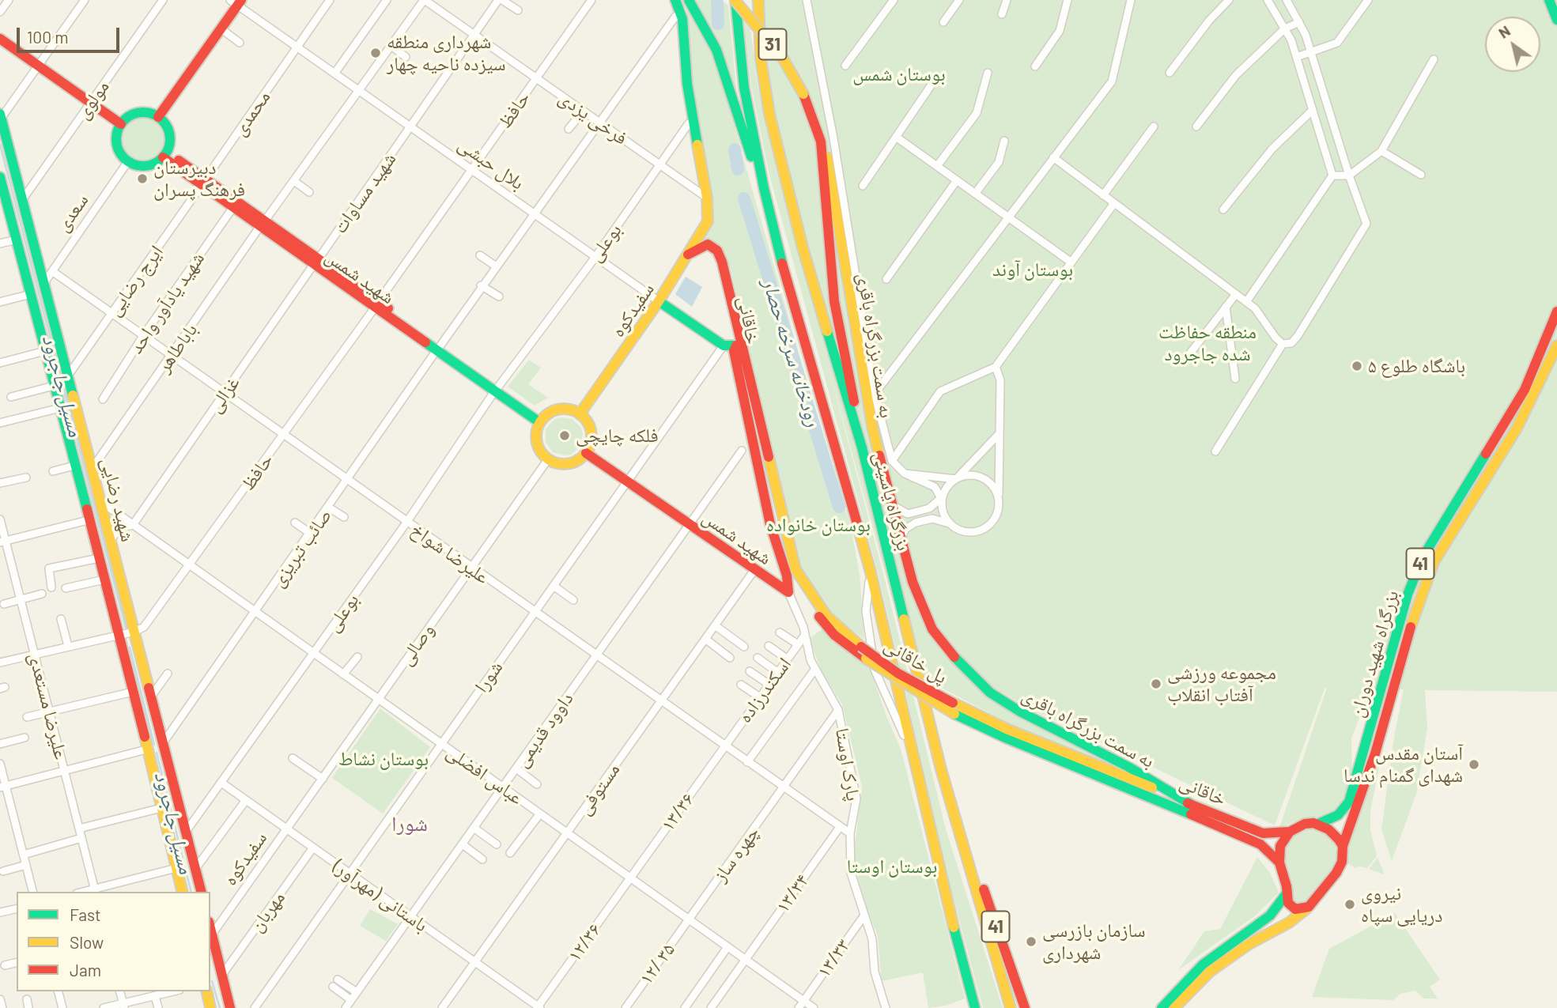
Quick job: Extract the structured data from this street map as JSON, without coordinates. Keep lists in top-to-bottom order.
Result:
{
  "streets": {
    "main road": [
      "31",
      "بلال حبشی",
      "شهید شمس",
      "سفیدکوه",
      "خاقانی",
      "به سمت بزرگراه باقری",
      "شهید رضایی",
      "بزرگراه یاسینی",
      "41",
      "بزرگراه شهید دوران",
      "پل خاقانی"
    ],
    "street": [
      "مولوی",
      "حافظ",
      "محمدی",
      "فرخی یزدی",
      "شهید مساوات",
      "سعدی",
      "بوعلی",
      "ایرج رضایی",
      "شهید یادآور واحد",
      "باباطاهر",
      "غزالی",
      "صائب تبریزی",
      "علیرضا شواخ",
      "وصالی",
      "شورا",
      "اسکندرزاده",
      "علیرضا مستعدی",
      "داوود قدیمی",
      "پارک اوستا",
      "عباس افضلی",
      "مستوفی",
      "۱۳/۳۶",
      "چهره ساز",
      "۱۳/۳۴",
      "باستانی (مهرآور)",
      "مهربان",
      "۱۲/۳۶",
      "۱۳/۳۳",
      "۱۲/ ۳۵"
    ]
  },
  "crossings": [
    ["31", "به سمت بزرگراه باقری"],
    ["31", "بزرگراه یاسینی"],
    ["مولوی", "شهید رضایی"],
    ["حافظ", "فرخی یزدی"],
    ["حافظ", "بلال حبشی"],
    ["حافظ", "شهید شمس"],
    ["حافظ", "شهید رضایی"],
    ["حافظ", "علیرضا شواخ"],
    ["حافظ", "عباس افضلی"],
    ["محمدی", "بلال حبشی"],
    ["محمدی", "شهید شمس"],
    ["محمدی", "ایرج رضایی"],
    ["فرخی یزدی", "بوعلی"],
    ["فرخی یزدی", "سفیدکوه"],
    ["فرخی یزدی", "باباطاهر"],
    ["فرخی یزدی", "صائب تبریزی"],
    ["بلال حبشی", "شهید مساوات"],
    ["بلال حبشی", "بوعلی"],
    ["بلال حبشی", "سفیدکوه"],
    ["بلال حبشی", "باباطاهر"],
    ["بلال حبشی", "صائب تبریزی"],
    ["بلال حبشی", "شورا"],
    ["شهید مساوات", "شهید شمس"],
    ["شهید مساوات", "غزالی"],
    ["سعدی", "شهید شمس"],
    ["سعدی", "شهید رضایی"],
    ["سعدی", "علیرضا شواخ"],
    ["بوعلی", "شهید شمس"],
    ["بوعلی", "شهید رضایی"],
    ["بوعلی", "علیرضا شواخ"],
    ["بوعلی", "عباس افضلی"],
    ["بوعلی", "باستانی (مهرآور)"],
    ["شهید شمس", "ایرج رضایی"],
    ["شهید شمس", "شهید یادآور واحد"],
    ["شهید شمس", "سفیدکوه"],
    ["شهید شمس", "باباطاهر"],
    ["شهید شمس", "غزالی"],
    ["شهید شمس", "صائب تبریزی"],
    ["شهید شمس", "وصالی"],
    ["شهید شمس", "شورا"],
    ["شهید شمس", "داوود قدیمی"],
    ["شهید شمس", "پارک اوستا"],
    ["شهید شمس", "مستوفی"],
    ["ایرج رضایی", "شهید رضایی"],
    ["ایرج رضایی", "علیرضا شواخ"],
    ["شهید یادآور واحد", "علیرضا شواخ"],
    ["سفیدکوه", "وصالی"],
    ["سفیدکوه", "باستانی (مهرآور)"],
    ["خاقانی", "به سمت بزرگراه باقری"],
    ["خاقانی", "41"],
    ["خاقانی", "بزرگراه شهید دوران"],
    ["خاقانی", "پل خاقانی"],
    ["باباطاهر", "شهید رضایی"],
    ["باباطاهر", "علیرضا شواخ"],
    ["غزالی", "علیرضا شواخ"],
    ["غزالی", "عباس افضلی"],
    ["شهید رضایی", "صائب تبریزی"],
    ["شهید رضایی", "عباس افضلی"],
    ["بزرگراه یاسینی", "41"],
    ["صائب تبریزی", "علیرضا شواخ"],
    ["صائب تبریزی", "عباس افضلی"],
    ["علیرضا شواخ", "وصالی"],
    ["علیرضا شواخ", "شورا"],
    ["علیرضا شواخ", "اسکندرزاده"],
    ["علیرضا شواخ", "داوود قدیمی"],
    ["علیرضا شواخ", "پارک اوستا"],
    ["علیرضا شواخ", "مستوفی"],
    ["علیرضا شواخ", "۱۳/۳۶"],
    ["علیرضا شواخ", "چهره ساز"],
    ["علیرضا شواخ", "۱۳/۳۴"],
    ["41", "بزرگراه شهید دوران"],
    ["وصالی", "عباس افضلی"],
    ["وصالی", "باستانی (مهرآور)"],
    ["شورا", "عباس افضلی"],
    ["شورا", "باستانی (مهرآور)"],
    ["اسکندرزاده", "پارک اوستا"],
    ["اسکندرزاده", "۱۳/۳۶"],
    ["داوود قدیمی", "عباس افضلی"],
    ["داوود قدیمی", "باستانی (مهرآور)"],
    ["پارک اوستا", "چهره ساز"],
    ["پارک اوستا", "۱۳/۳۳"],
    ["عباس افضلی", "مستوفی"],
    ["عباس افضلی", "۱۳/۳۶"],
    ["عباس افضلی", "چهره ساز"],
    ["عباس افضلی", "۱۳/۳۴"],
    ["عباس افضلی", "۱۲/۳۶"],
    ["عباس افضلی", "۱۳/۳۳"],
    ["عباس افضلی", "۱۲/ ۳۵"],
    ["مستوفی", "باستانی (مهرآور)"],
    ["۱۳/۳۶", "۱۲/۳۶"],
    ["چهره ساز", "۱۲/ ۳۵"],
    ["باستانی (مهرآور)", "مهربان"],
    ["باستانی (مهرآور)", "۱۲/۳۶"]
  ],
  "districts": ["شورا"],
  "water": ["رودخانه سرخه حصار", "مسیل جاجرود"],
  "parks": [
    "بوستان شمس",
    "بوستان آوند",
    "منطقه حفاظت شده جاجرود",
    "بوستان خانواده",
    "بوستان نشاط",
    "بوستان اوستا"
  ],
  "places": [
    "شهرداری منطقه سیزده ناحیه چهار",
    "دبیرستان فرهنگ پسران",
    "باشگاه طلوع ۵",
    "فلکه چایچی",
    "مجموعه ورزشی آفتاب انقلاب",
    "آستان مقدس شهدای گمنام ندسا",
    "نیروی دریایی سپاه",
    "سازمان بازرسی شهرداری"
  ],
  "legend": ["Fast", "Slow", "Jam"],
  "scale_bar": "100 m",
  "north": "top left"
}
